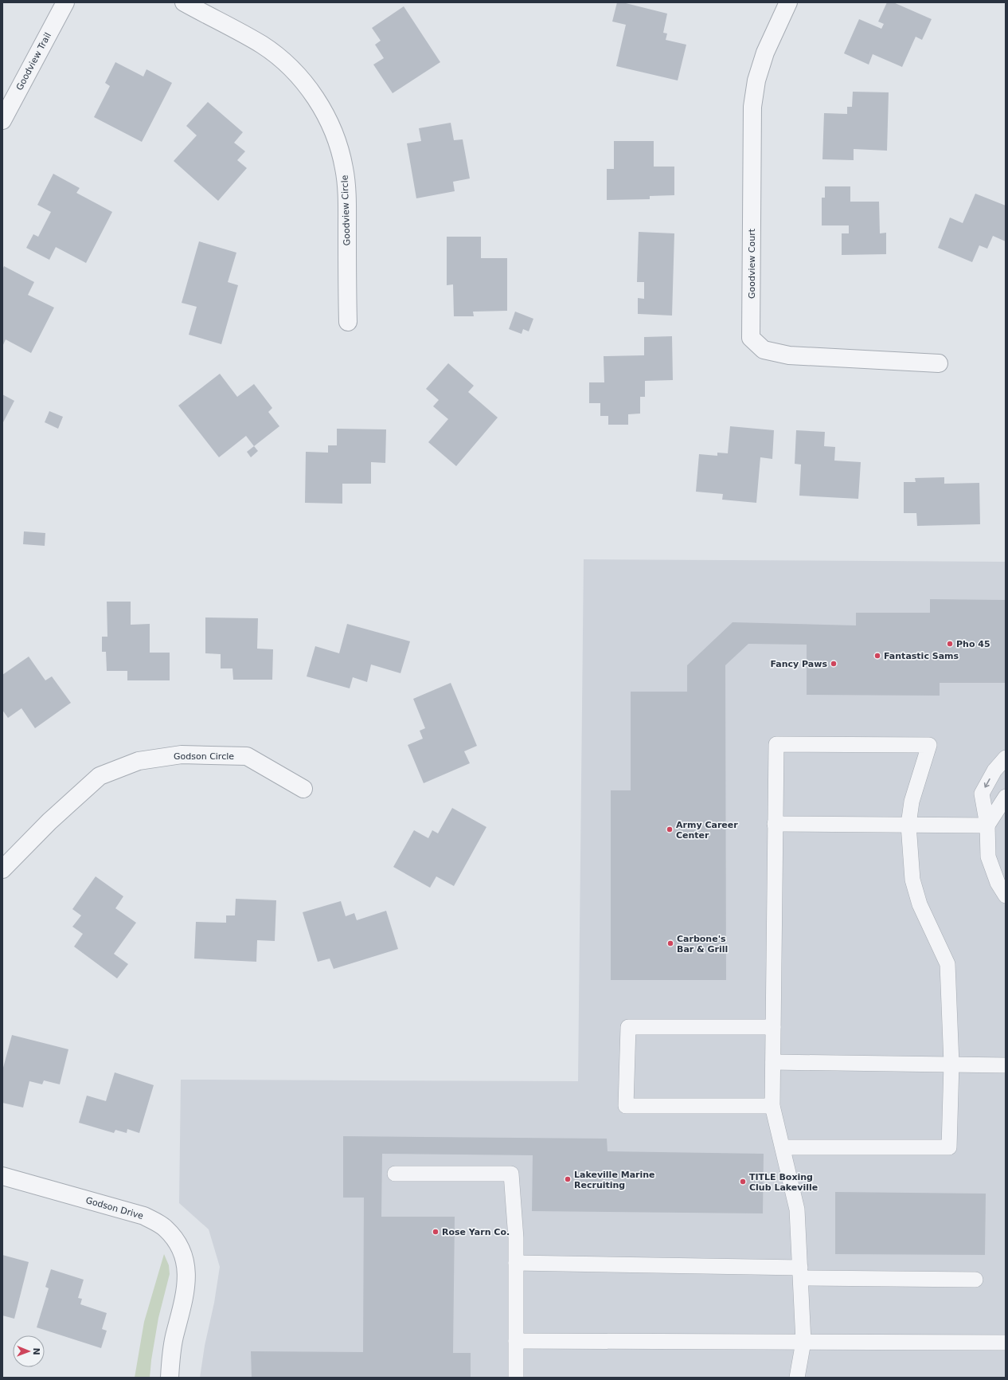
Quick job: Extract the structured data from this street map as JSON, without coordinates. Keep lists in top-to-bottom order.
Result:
{
  "streets": {
    "street": [
      "Goodview Trail",
      "Goodview Circle",
      "Goodview Court",
      "Godson Circle",
      "Godson Drive"
    ]
  },
  "places": [
    "Pho 45",
    "Fantastic Sams",
    "Fancy Paws",
    "Army Career Center",
    "Carbone's Bar & Grill",
    "Lakeville Marine Recruiting",
    "TITLE Boxing Club Lakeville",
    "Rose Yarn Co."
  ],
  "north": "right"
}
